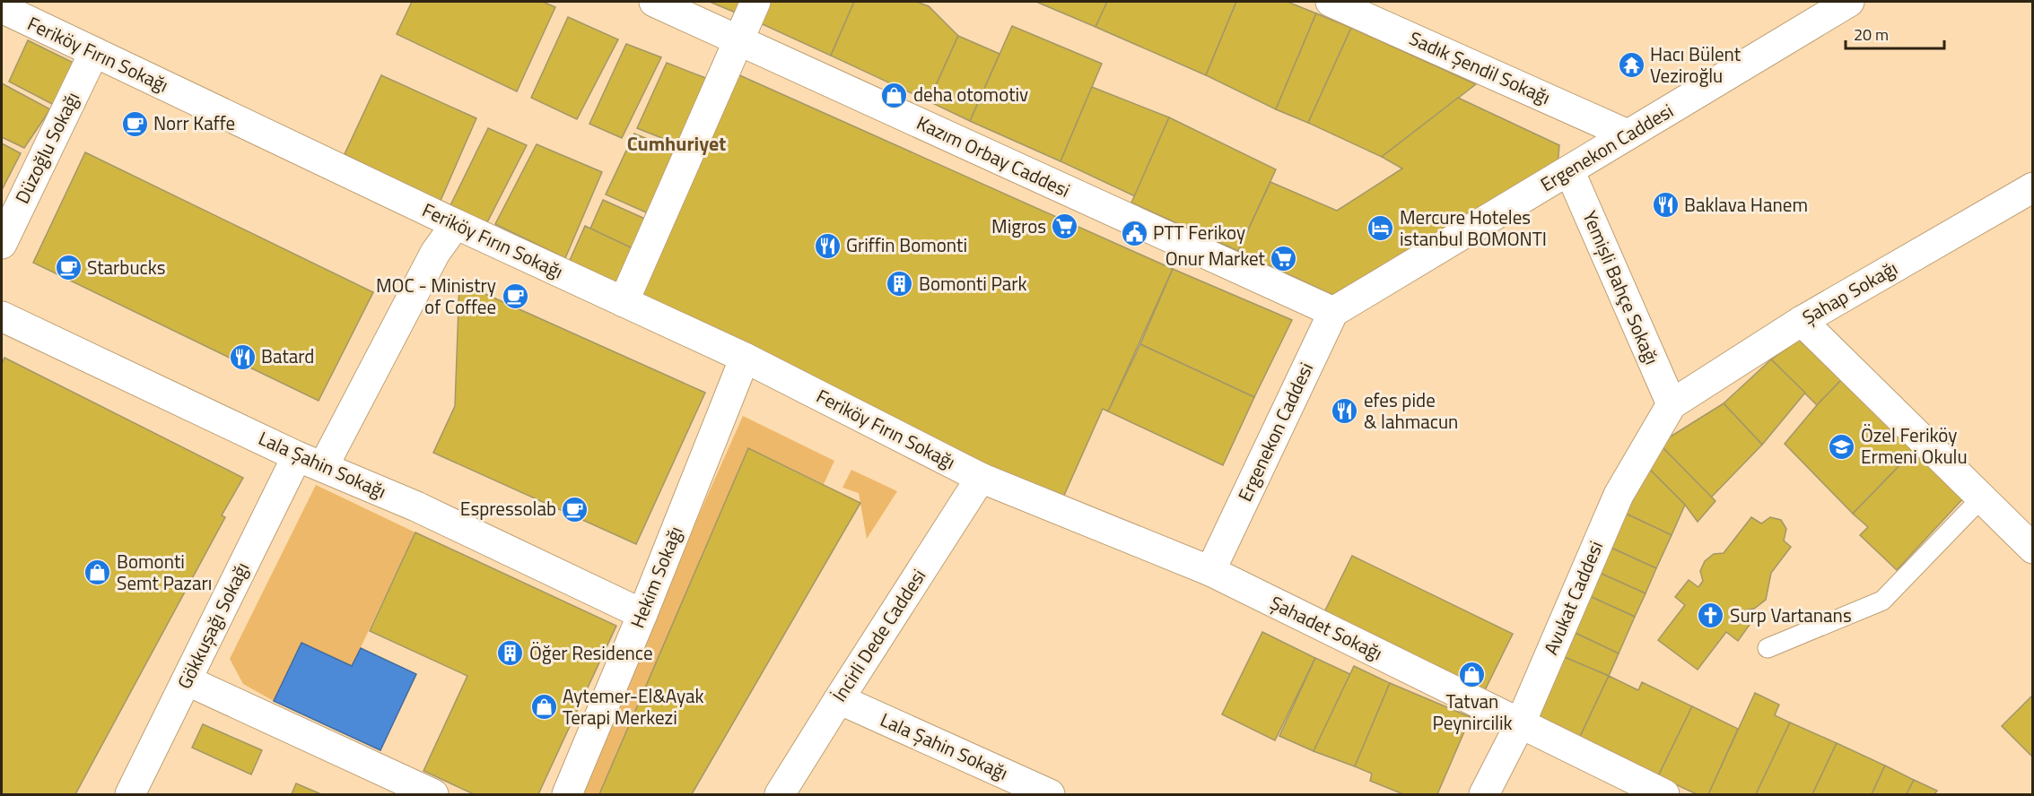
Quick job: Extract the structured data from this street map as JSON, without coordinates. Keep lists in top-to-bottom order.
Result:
{
  "streets": {
    "street": [
      "Feriköy Fırın Sokağı",
      "Sadık Şendil Sokağı",
      "Düzoğlu Sokağı",
      "Ergenekon Caddesi",
      "Kazım Orbay Caddesi",
      "Yemişli Bahçe Sokağı",
      "Şahap Sokağı",
      "Lala Şahin Sokağı",
      "Hekim Sokağı",
      "Avukat Caddesi",
      "Gökkuşağı Sokağı",
      "Şahadet Sokağı",
      "İncirli Dede Caddesi"
    ]
  },
  "crossings": [
    ["Feriköy Fırın Sokağı", "Düzoğlu Sokağı"],
    ["Feriköy Fırın Sokağı", "Hekim Sokağı"],
    ["Feriköy Fırın Sokağı", "Gökkuşağı Sokağı"],
    ["Feriköy Fırın Sokağı", "Şahadet Sokağı"],
    ["Feriköy Fırın Sokağı", "İncirli Dede Caddesi"],
    ["Sadık Şendil Sokağı", "Ergenekon Caddesi"],
    ["Ergenekon Caddesi", "Kazım Orbay Caddesi"],
    ["Ergenekon Caddesi", "Yemişli Bahçe Sokağı"],
    ["Ergenekon Caddesi", "Şahadet Sokağı"],
    ["Yemişli Bahçe Sokağı", "Şahap Sokağı"],
    ["Yemişli Bahçe Sokağı", "Avukat Caddesi"],
    ["Şahap Sokağı", "Avukat Caddesi"],
    ["Lala Şahin Sokağı", "Hekim Sokağı"],
    ["Lala Şahin Sokağı", "Gökkuşağı Sokağı"],
    ["Lala Şahin Sokağı", "İncirli Dede Caddesi"],
    ["Avukat Caddesi", "Şahadet Sokağı"],
    ["Şahadet Sokağı", "İncirli Dede Caddesi"]
  ],
  "districts": ["Cumhuriyet"],
  "places": {
    "temple": ["Hacı Bülent Veziroğlu"],
    "shop": [
      "deha otomotiv",
      "Bomonti Semt Pazarı",
      "Tatvan Peynircilik",
      "Aytemer-El&Ayak Terapi Merkezi"
    ],
    "cafe": [
      "Norr Kaffe",
      "Starbucks",
      "MOC - Ministry of Coffee",
      "Espressolab"
    ],
    "restaurant": [
      "Baklava Hanem",
      "Griffin Bomonti",
      "Batard",
      "efes pide & lahmacun"
    ],
    "supermarket": ["Migros", "Onur Market"],
    "hotel": ["Mercure Hoteles istanbul BOMONTI"],
    "public building": ["PTT Ferikoy"],
    "building": ["Bomonti Park", "Öğer Residence"],
    "school or university": ["Özel Feriköy Ermeni Okulu"],
    "church": ["Surp Vartanans"]
  },
  "scale_bar": "20 m"
}
